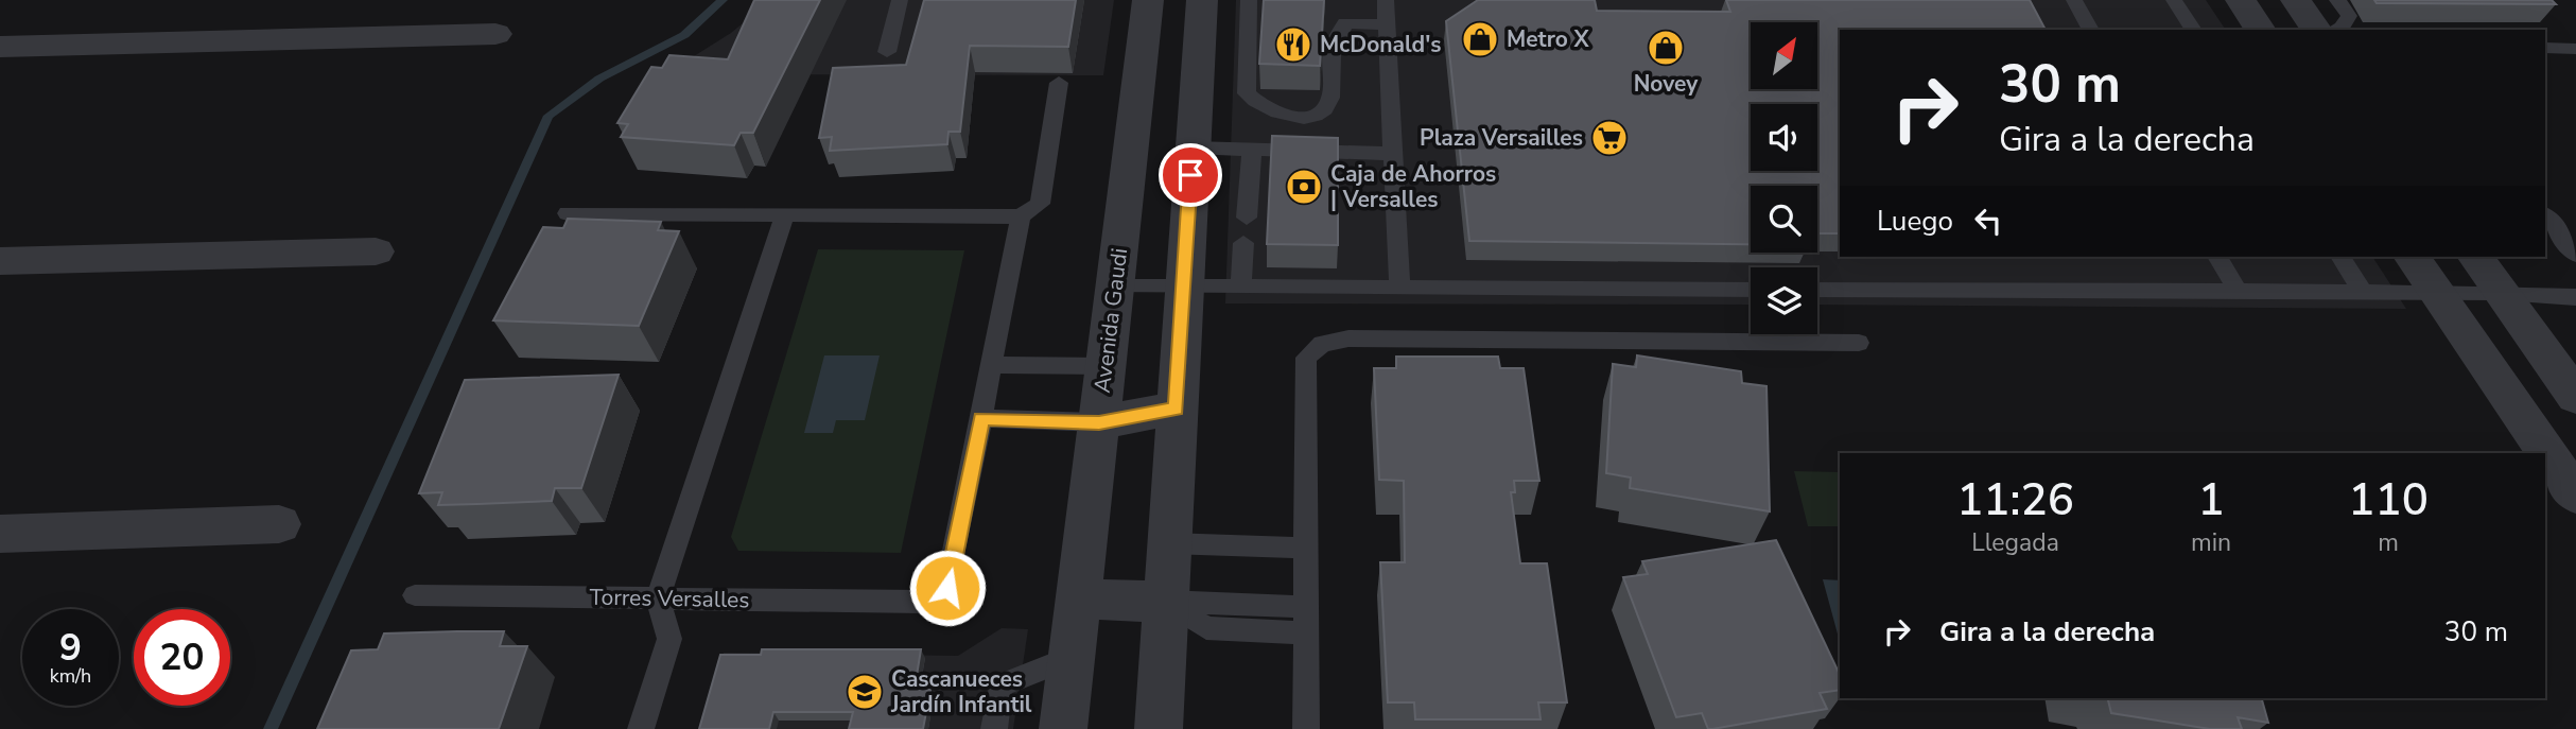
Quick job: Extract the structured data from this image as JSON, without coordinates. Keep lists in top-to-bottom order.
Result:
{
  "streets": {
    "street": ["Avenida Gaudi"],
    "lane": ["Torres Versalles"]
  },
  "places": {
    "shop": ["Metro X", "Novey"],
    "restaurant": ["McDonald's"],
    "supermarket": ["Plaza Versailles"],
    "bank": ["Caja de Ahorros | Versalles"],
    "school or university": ["Cascanueces Jardín Infantil"]
  },
  "north": "top right",
  "page": {
    "turn": ["30 m", "Gira a la derecha"],
    "then": "Luego",
    "eta": [
      "11:26",
      "Llegada",
      "1",
      "min",
      "110",
      "m"
    ],
    "list": [
      {
        "name": "Gira a la derecha",
        "value": "30 m"
      }
    ],
    "speed": "9 km/h",
    "limit": "20"
  }
}
